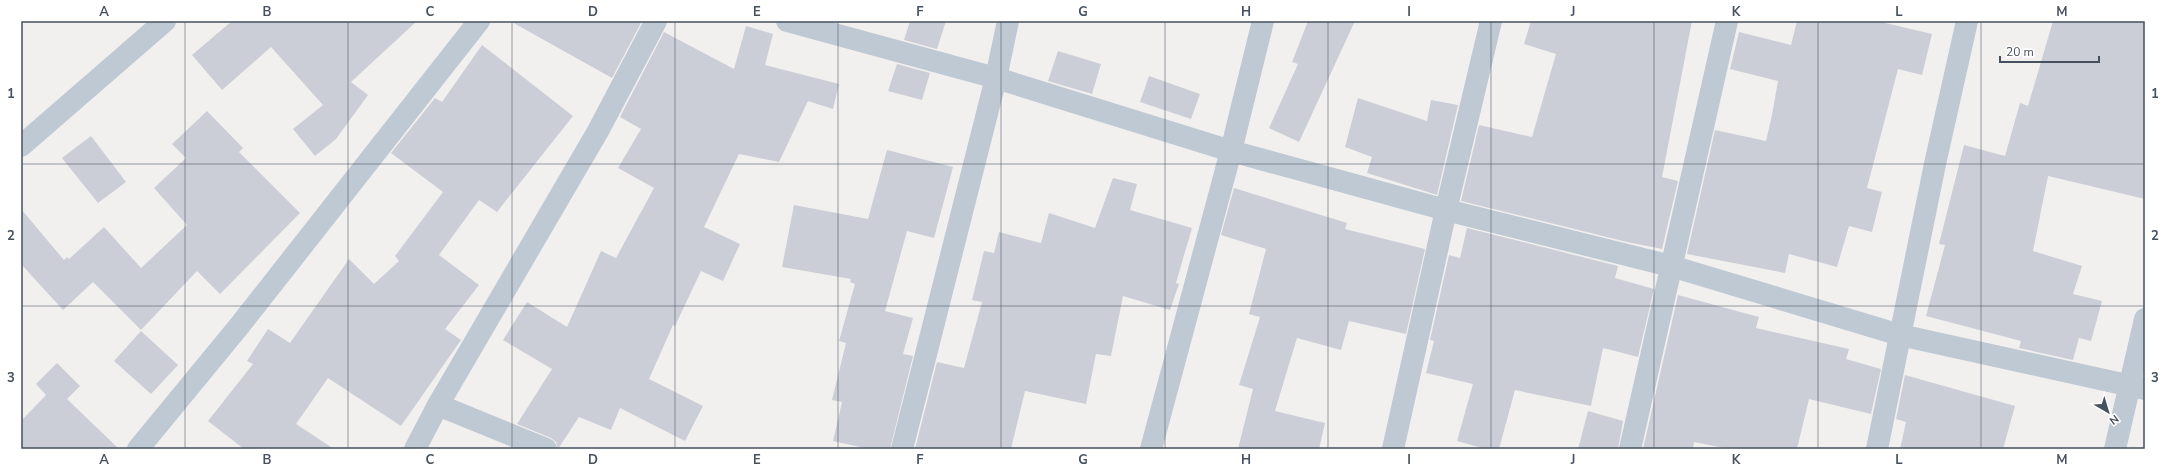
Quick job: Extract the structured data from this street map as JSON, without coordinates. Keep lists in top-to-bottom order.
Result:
{
  "scale_bar": "20 m",
  "north": "bottom right",
  "grid": {
    "columns": [
      "A",
      "B",
      "C",
      "D",
      "E",
      "F",
      "G",
      "H",
      "I",
      "J",
      "K",
      "L",
      "M"
    ],
    "rows": ["1", "2", "3"]
  }
}
